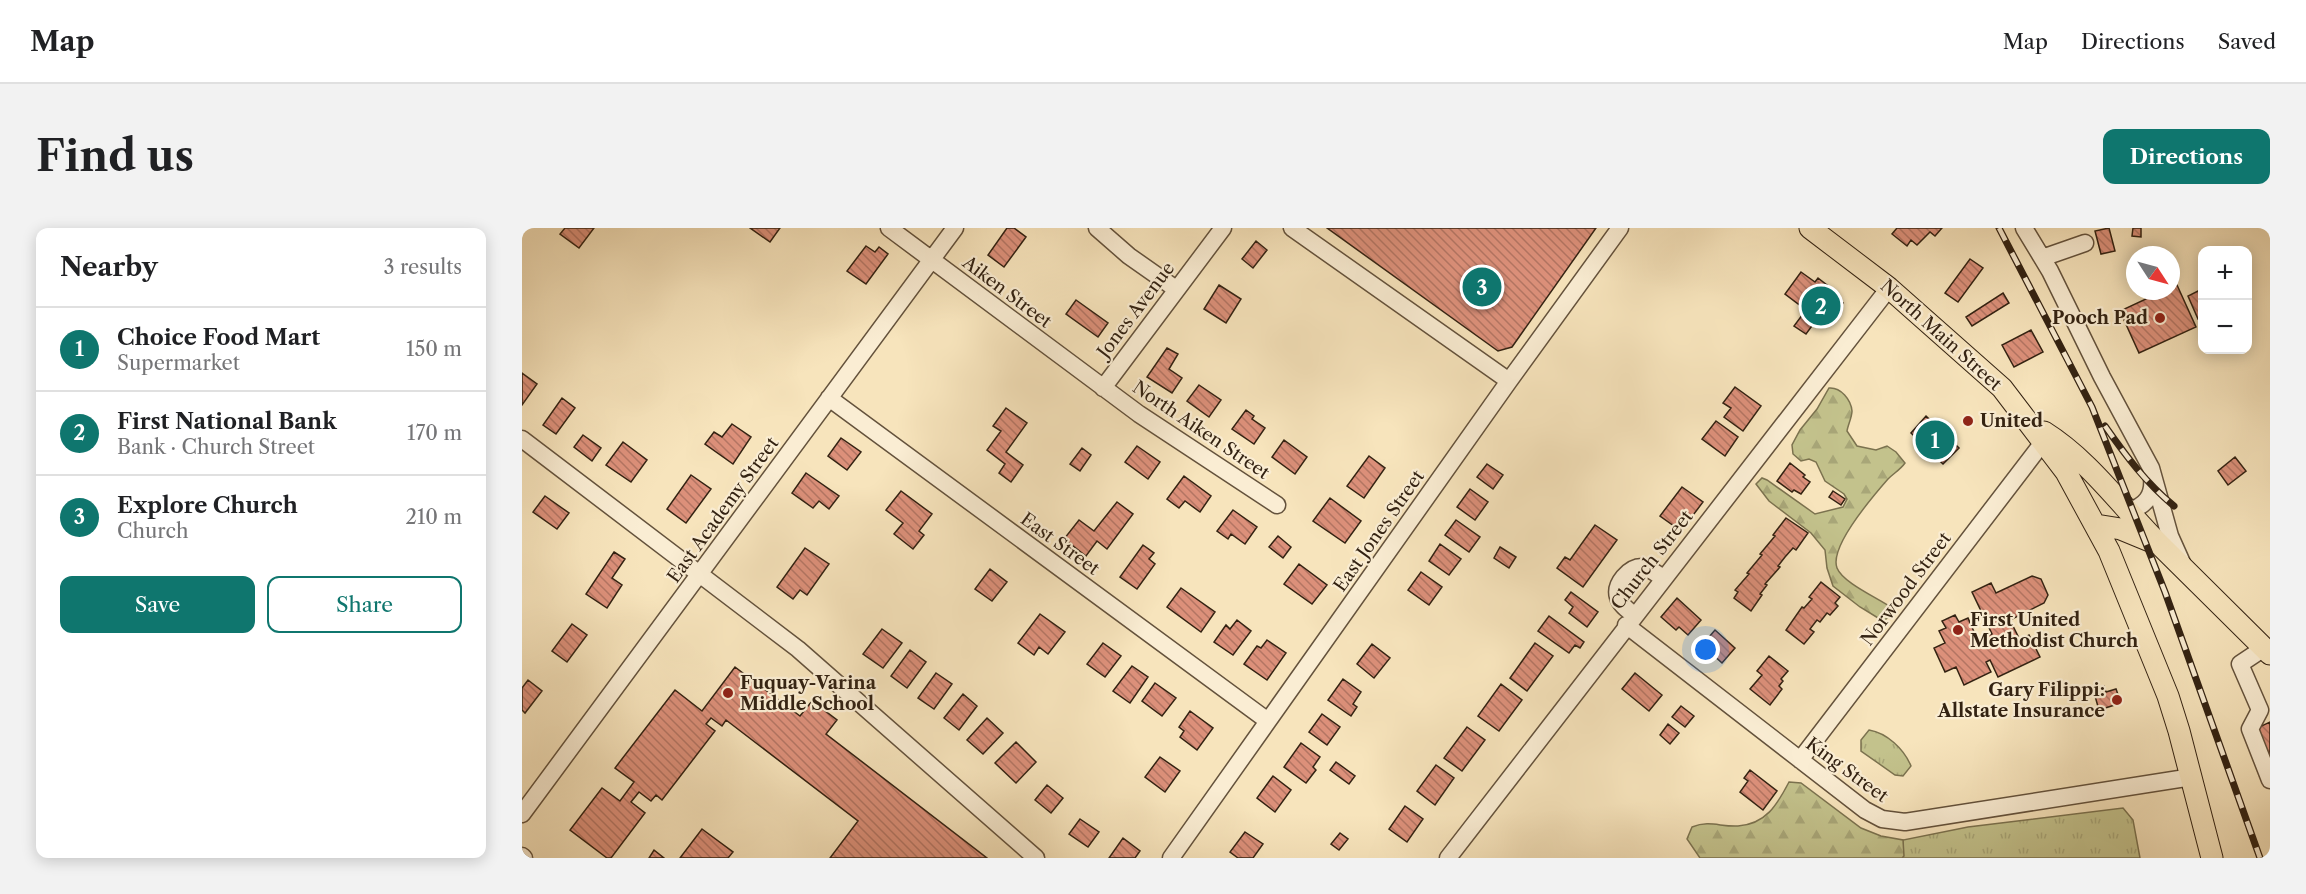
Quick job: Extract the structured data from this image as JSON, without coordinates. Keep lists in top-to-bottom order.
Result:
{
  "streets": {
    "main road": ["North Main Street"],
    "street": [
      "Aiken Street",
      "Jones Avenue",
      "North Aiken Street",
      "East Academy Street",
      "East Jones Street",
      "East Street",
      "Church Street",
      "Norwood Street",
      "King Street"
    ]
  },
  "crossings": [
    ["Aiken Street", "Jones Avenue"],
    ["Aiken Street", "North Aiken Street"],
    ["Aiken Street", "East Academy Street"],
    ["Jones Avenue", "North Aiken Street"],
    ["North Main Street", "Church Street"],
    ["North Main Street", "Norwood Street"],
    ["North Main Street", "King Street"],
    ["East Academy Street", "East Street"],
    ["East Jones Street", "East Street"],
    ["Church Street", "King Street"],
    ["Norwood Street", "King Street"]
  ],
  "places": [
    "Pooch Pad",
    "United",
    "First United Methodist Church",
    "Fuquay-Varina Middle School",
    "Gary Filippi: Allstate Insurance"
  ],
  "north": "bottom right",
  "page": {
    "header": "Map",
    "nav": ["Map", "Directions", "Saved"],
    "buttons": [
      "Directions",
      ["Save", "Share"]
    ],
    "title": "Find us",
    "heading": ["Nearby", "3 results"],
    "map_buttons": ["+", "−"],
    "pins": ["3", "2", "1"],
    "list": [
      {
        "mark": "1",
        "name": "Choice Food Mart",
        "note": "Supermarket",
        "value": "150 m"
      },
      {
        "mark": "2",
        "name": "First National Bank",
        "note": "Bank · Church Street",
        "value": "170 m"
      },
      {
        "mark": "3",
        "name": "Explore Church",
        "note": "Church",
        "value": "210 m"
      }
    ]
  }
}
